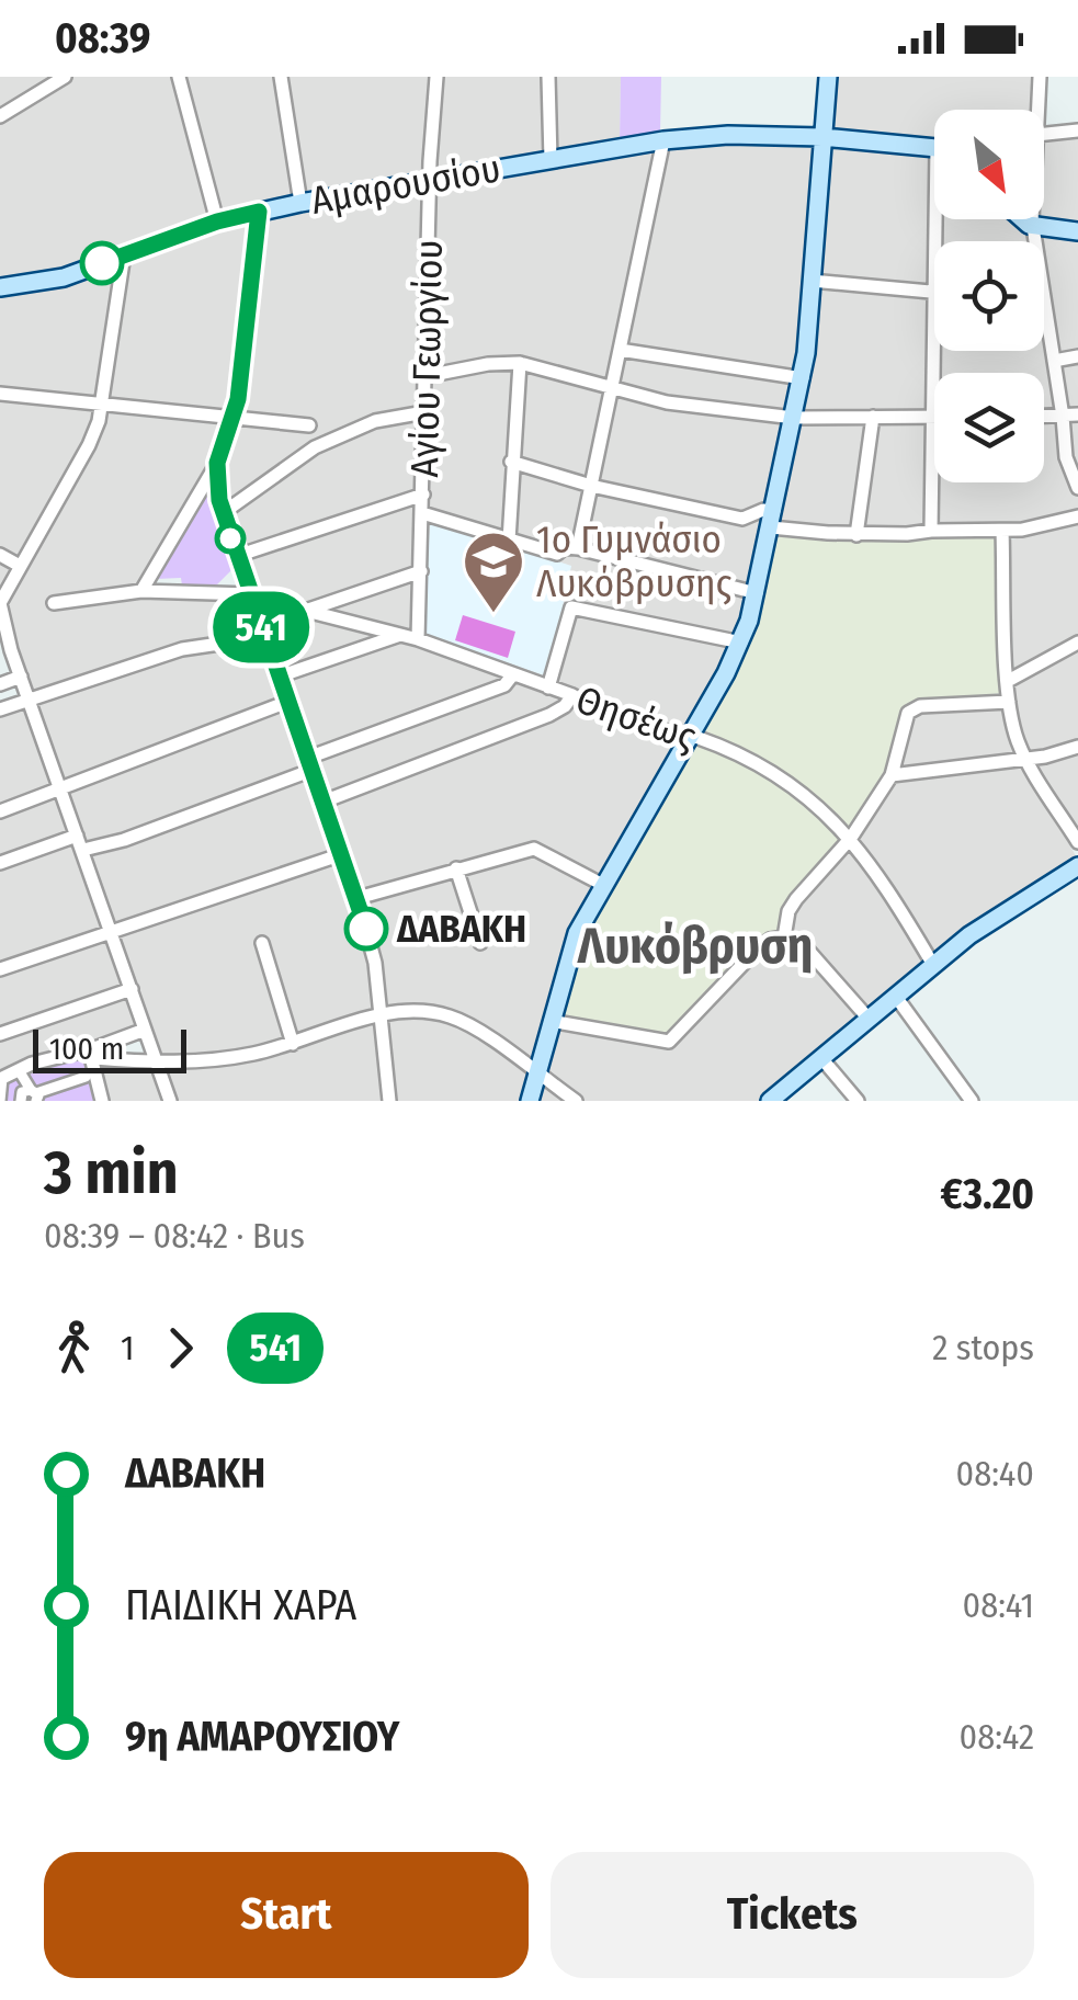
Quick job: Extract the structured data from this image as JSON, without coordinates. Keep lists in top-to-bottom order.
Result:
{
  "streets": {
    "main road": ["Αμαρουσίου"],
    "street": ["Αγίου Γεωργίου", "Θησέως"]
  },
  "crossings": [
    ["Αμαρουσίου", "Αγίου Γεωργίου"],
    ["Αγίου Γεωργίου", "Θησέως"]
  ],
  "districts": ["Λυκόβρυση"],
  "places": {
    "school or university": ["1ο Γυμνάσιο Λυκόβρυσης"],
    "other": ["ΔΑΒΑΚΗ"]
  },
  "lines": ["bus line 541"],
  "scale_bar": "100 m",
  "north": "bottom right",
  "page": {
    "status": "08:39",
    "on_map": "541",
    "scale": "100 m",
    "heading": ["3 min", "08:39 – 08:42 · Bus", "€3.20"],
    "legs": ["1", "541", "2 stops"],
    "list": [
      {
        "name": "ΔΑΒΑΚΗ",
        "value": "08:40"
      },
      {
        "name": "ΠΑΙΔΙΚΗ ΧΑΡΑ",
        "value": "08:41"
      },
      {
        "name": "9η ΑΜΑΡΟΥΣΙΟΥ",
        "value": "08:42"
      }
    ],
    "buttons": ["Start", "Tickets"]
  }
}
